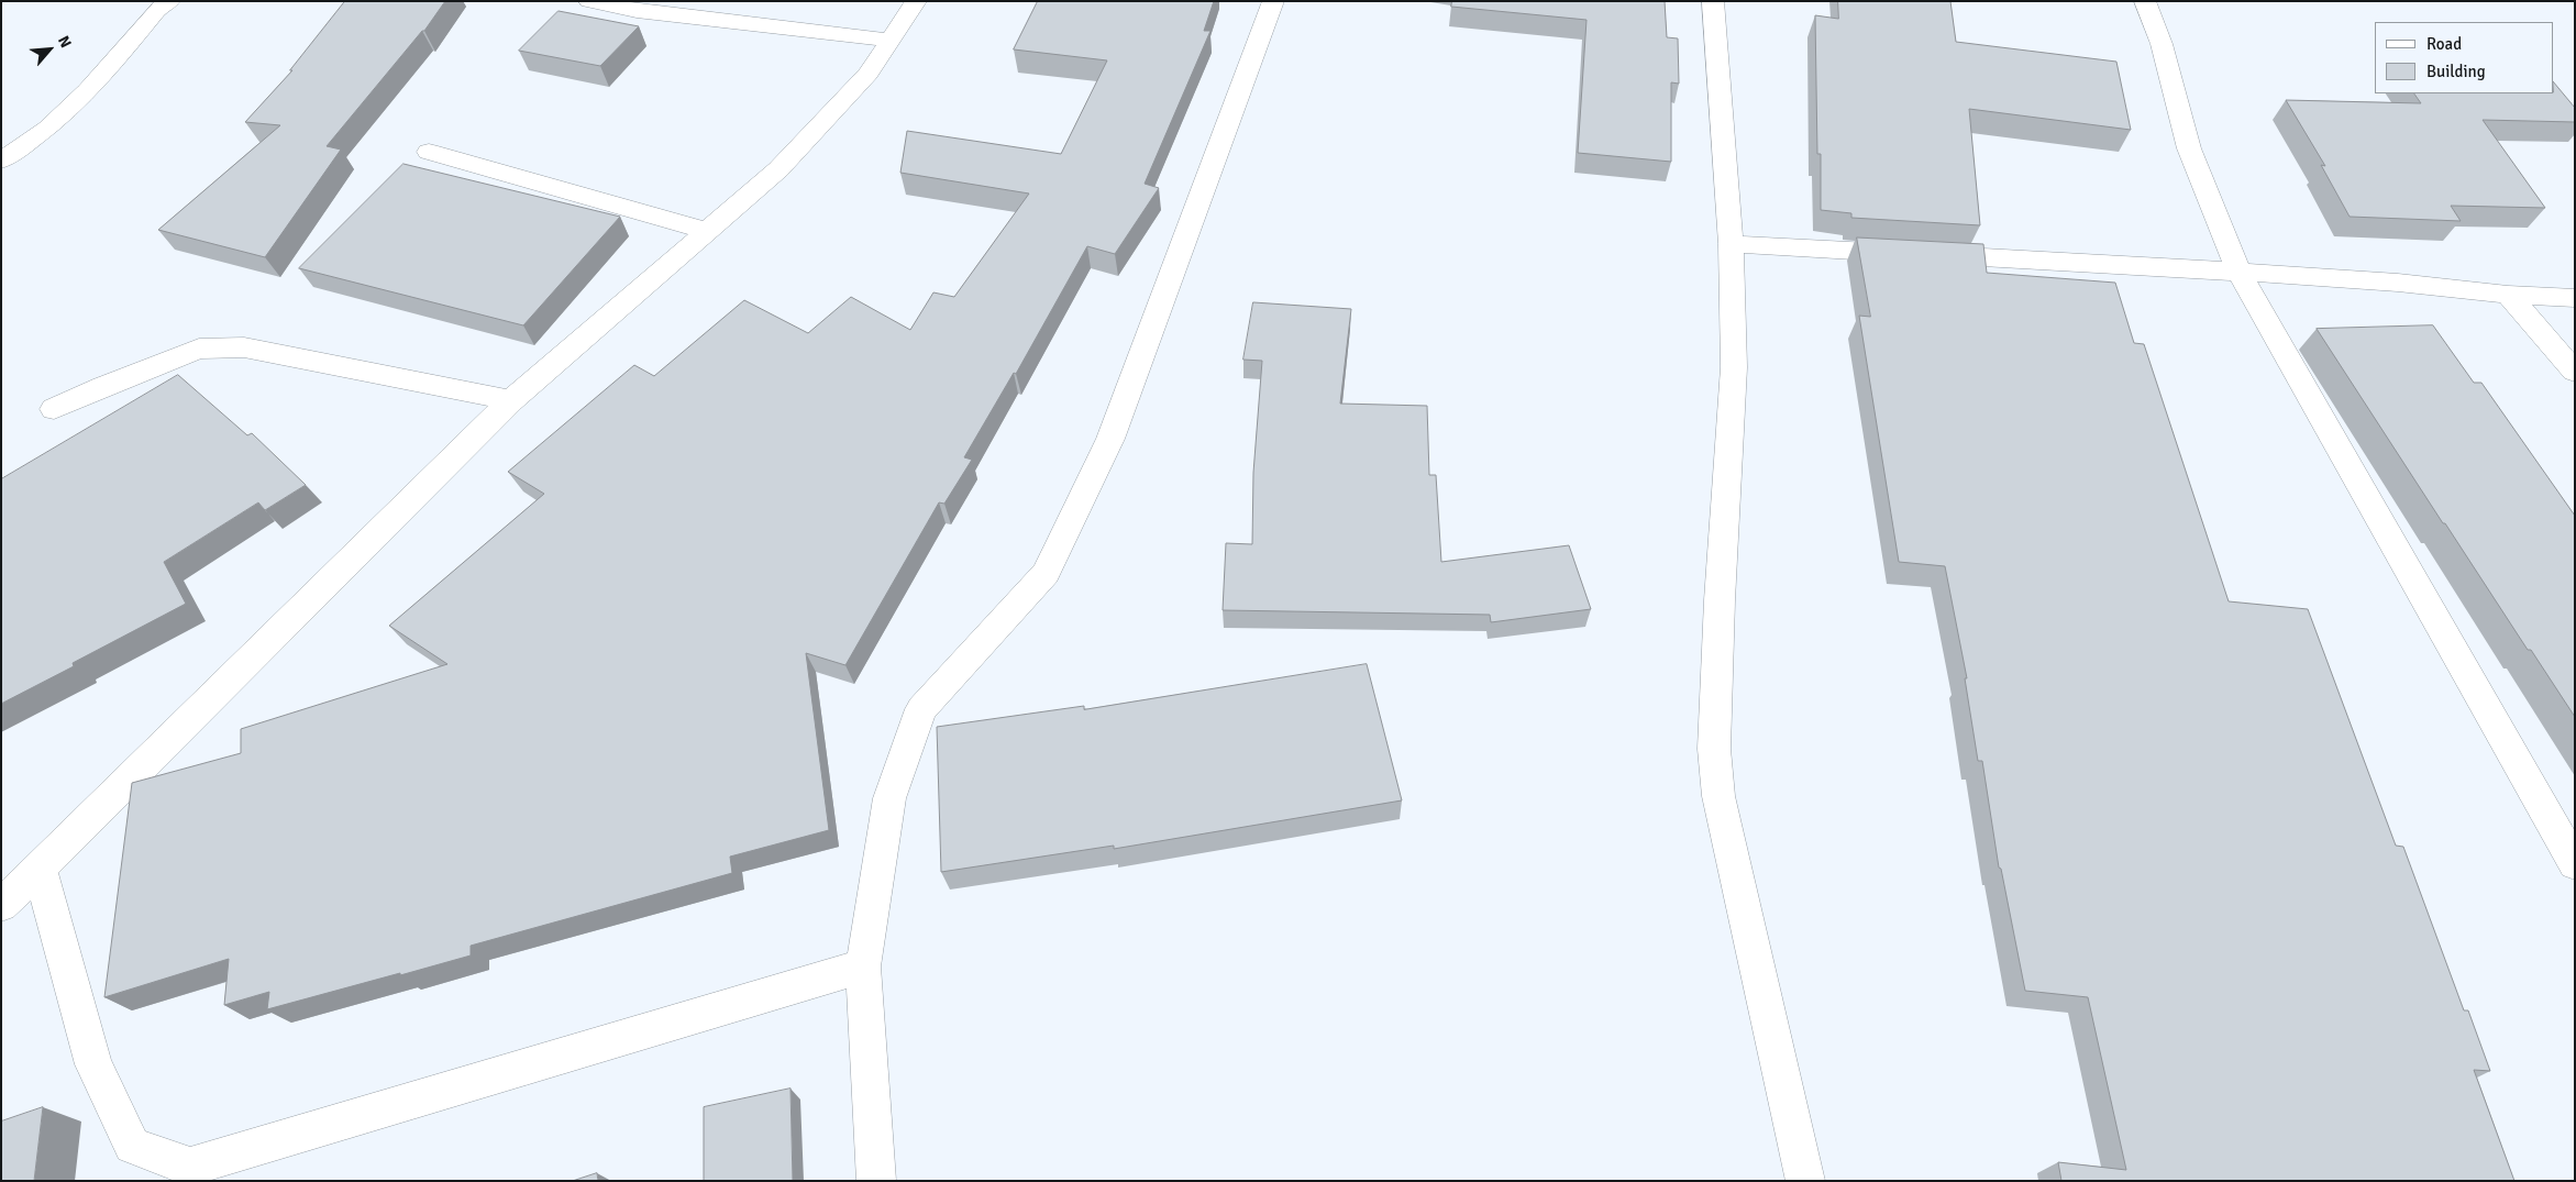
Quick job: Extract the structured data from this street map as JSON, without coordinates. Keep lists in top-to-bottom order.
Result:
{
  "legend": ["Road", "Building"],
  "north": "top right"
}
